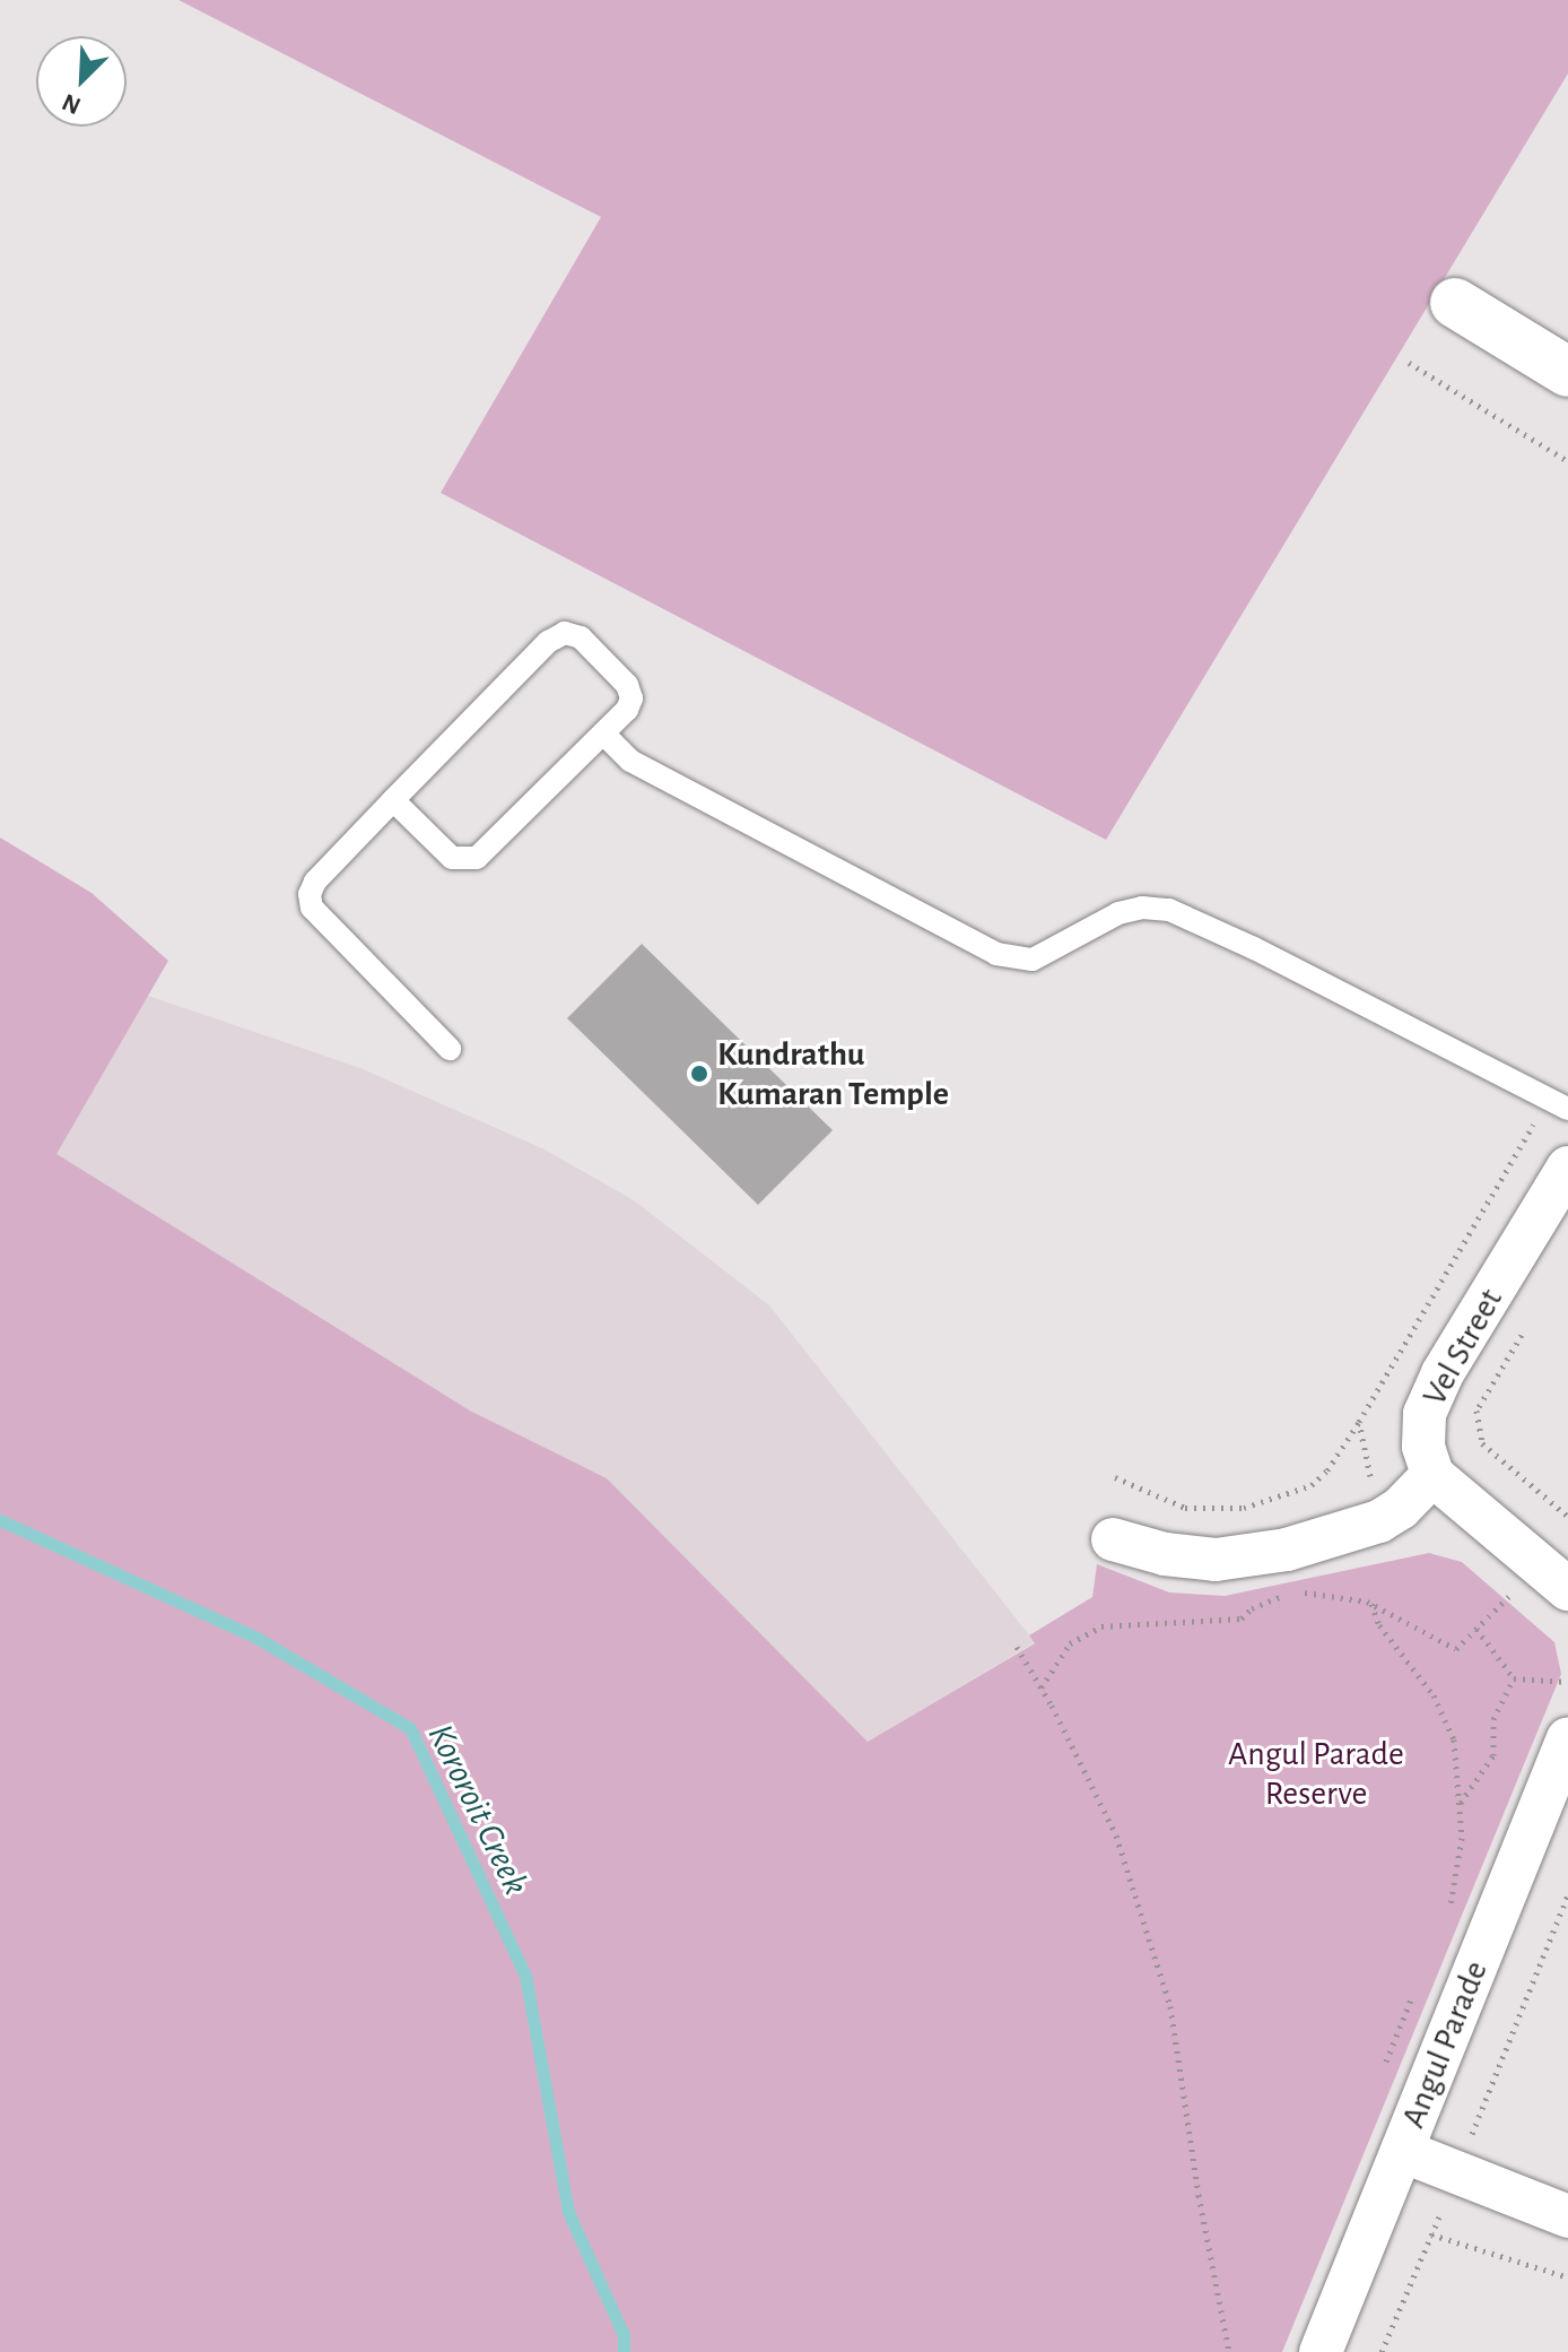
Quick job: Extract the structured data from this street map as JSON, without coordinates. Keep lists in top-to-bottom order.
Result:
{
  "streets": {
    "street": ["Vel Street", "Angul Parade"]
  },
  "water": ["Kororoit Creek"],
  "parks": ["Angul Parade Reserve"],
  "places": ["Kundrathu Kumaran Temple"],
  "north": "bottom left"
}
